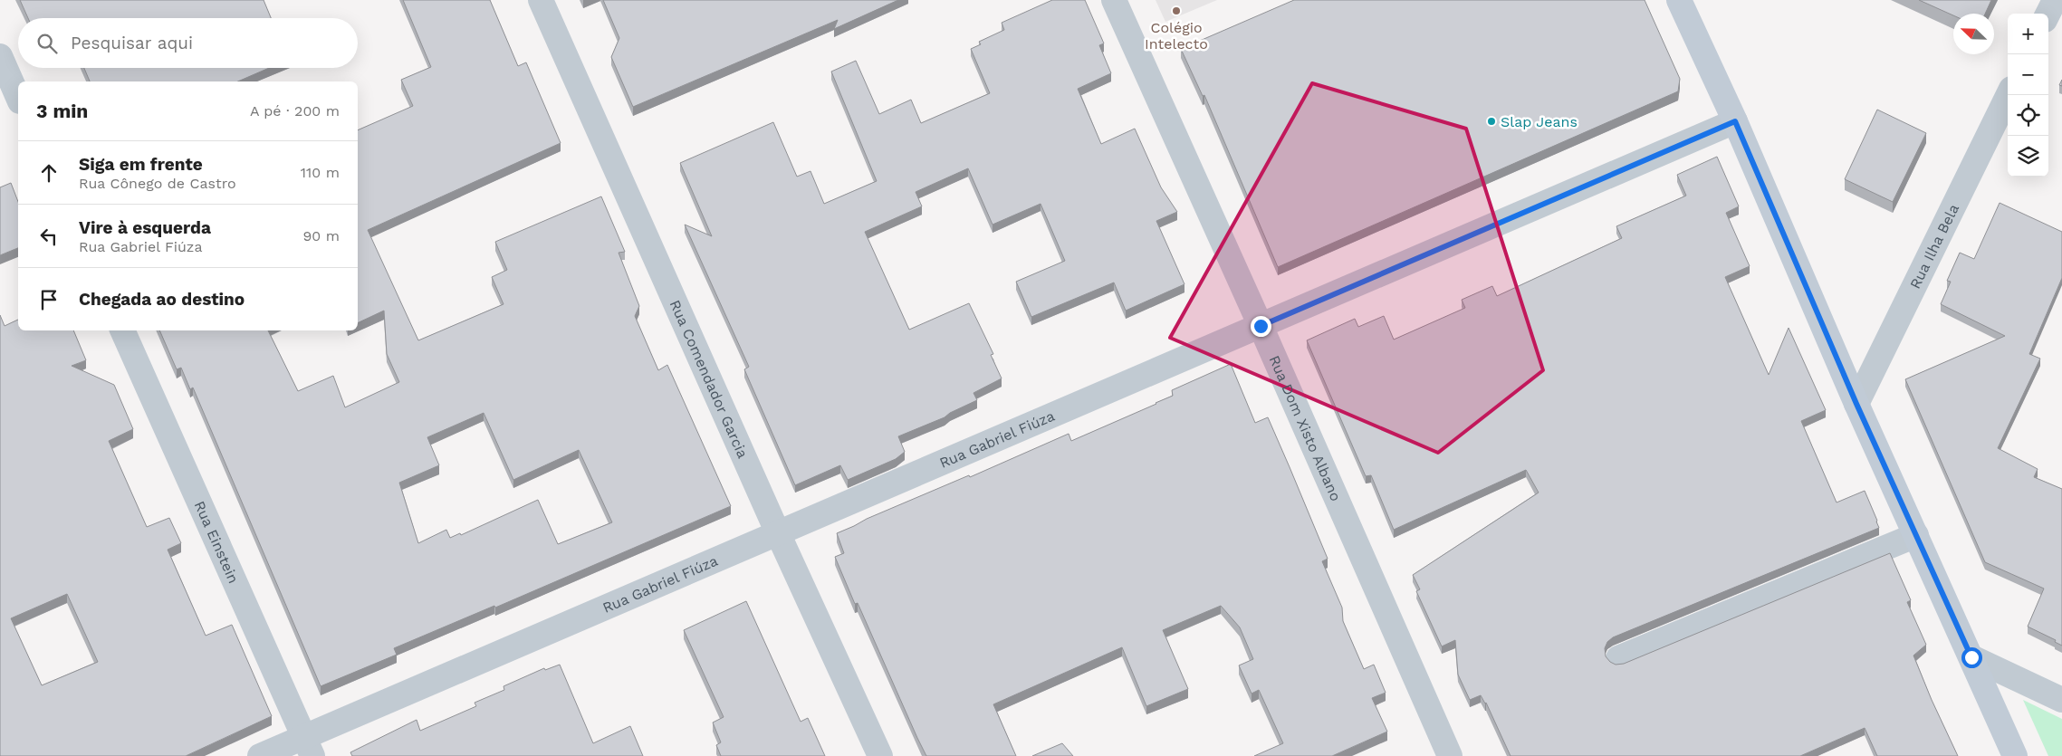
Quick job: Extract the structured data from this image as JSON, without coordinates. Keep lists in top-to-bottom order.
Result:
{
  "streets": {
    "street": [
      "Rua Ilha Bela",
      "Rua Comendador Garcia",
      "Rua Dom Xisto Albano",
      "Rua Gabriel Fiúza",
      "Rua Einstein"
    ]
  },
  "crossings": [
    ["Rua Comendador Garcia", "Rua Gabriel Fiúza"],
    ["Rua Dom Xisto Albano", "Rua Gabriel Fiúza"],
    ["Rua Gabriel Fiúza", "Rua Einstein"]
  ],
  "places": ["Colégio Intelecto", "Slap Jeans"],
  "north": "top left",
  "page": {
    "map_buttons": ["+", "−"],
    "search": "Pesquisar aqui",
    "heading": ["3 min", "A pé · 200 m"],
    "list": [
      ["Siga em frente", "Rua Cônego de Castro", "110 m"],
      ["Vire à esquerda", "Rua Gabriel Fiúza", "90 m"],
      "Chegada ao destino"
    ]
  }
}
